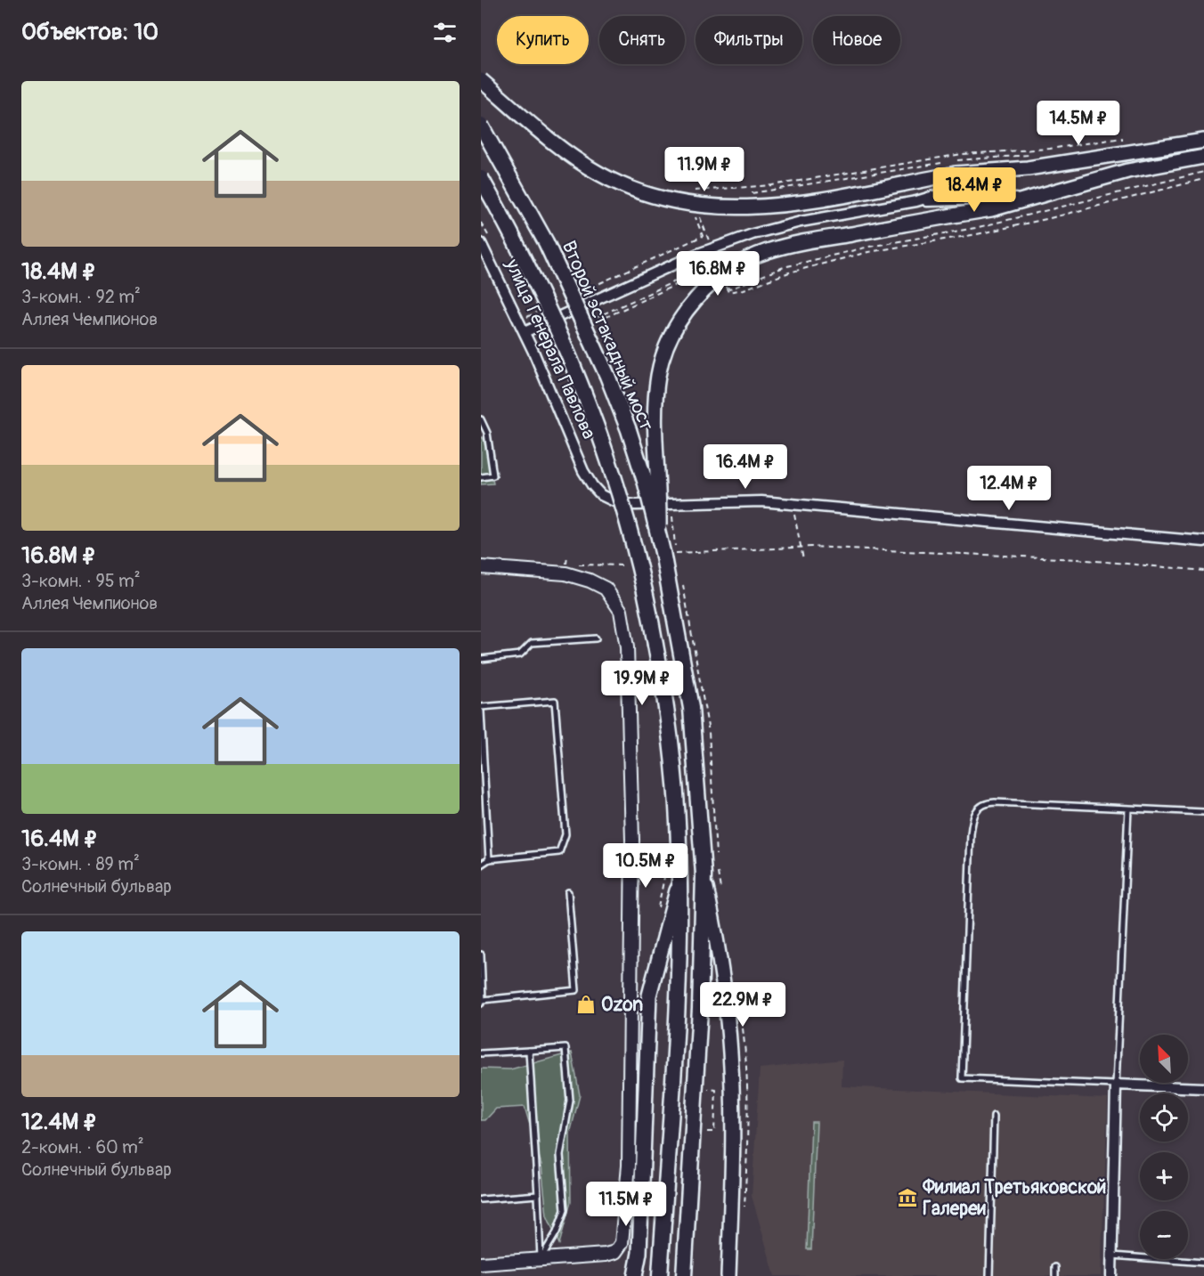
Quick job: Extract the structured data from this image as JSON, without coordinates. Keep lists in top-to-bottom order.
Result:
{
  "streets": {
    "main road": ["Второй эстакадный мост"],
    "street": ["улица Генерала Павлова"]
  },
  "places": {
    "shop": ["Ozon"],
    "museum": ["Филиал Третьяковской Галереи"]
  },
  "north": "top left",
  "page": {
    "heading": "Объектов: 10",
    "chip": [
      "Купить",
      "Снять",
      "Фильтры",
      "Новое"
    ],
    "list": [
      {
        "name": "18.4M ₽",
        "note": "3-комн. · 92 m² · Аллея Чемпионов"
      },
      {
        "name": "16.8M ₽",
        "note": "3-комн. · 95 m² · Аллея Чемпионов"
      },
      {
        "name": "16.4M ₽",
        "note": "3-комн. · 89 m² · Солнечный бульвар"
      },
      {
        "name": "12.4M ₽",
        "note": "2-комн. · 60 m² · Солнечный бульвар"
      }
    ],
    "price": [
      "14.5M ₽",
      "11.9M ₽",
      "18.4M ₽",
      "16.8M ₽",
      "16.4M ₽",
      "12.4M ₽",
      "19.9M ₽",
      "10.5M ₽",
      "22.9M ₽",
      "11.5M ₽"
    ],
    "map_buttons": ["+", "−"]
  }
}
